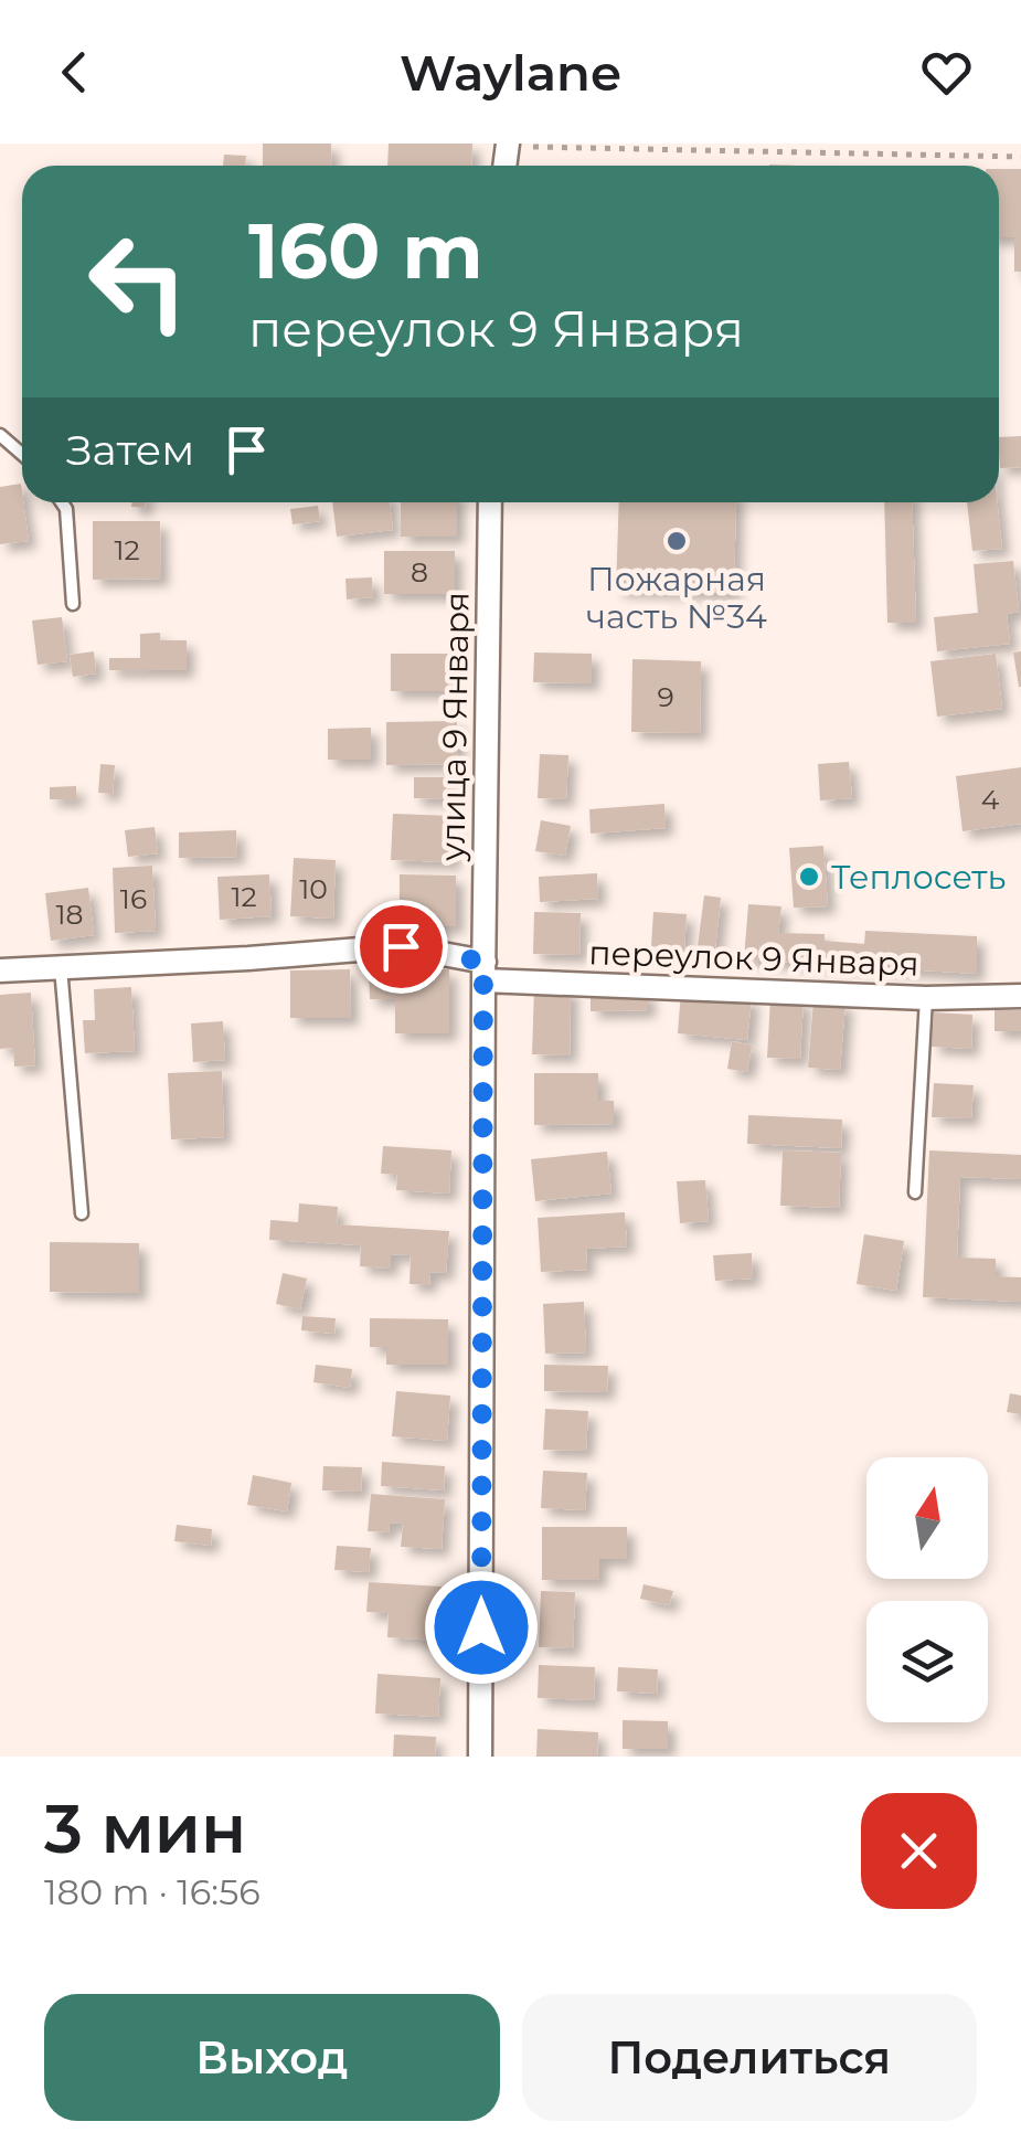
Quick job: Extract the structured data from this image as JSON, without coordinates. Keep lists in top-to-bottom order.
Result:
{
  "streets": {
    "street": ["улица 9 Января", "переулок 9 Января"]
  },
  "crossings": [
    ["улица 9 Января", "переулок 9 Января"]
  ],
  "places": ["Пожарная часть №34", "Теплосеть"],
  "house_numbers": [
    "12",
    "8",
    "9",
    "4",
    "10",
    "12",
    "16",
    "18"
  ],
  "north": "top",
  "page": {
    "header": "Waylane",
    "turn": ["160 m", "переулок 9 Января"],
    "then": "Затем",
    "heading": ["3 мин", "180 m · 16:56"],
    "buttons": ["Выход", "Поделиться"]
  }
}
